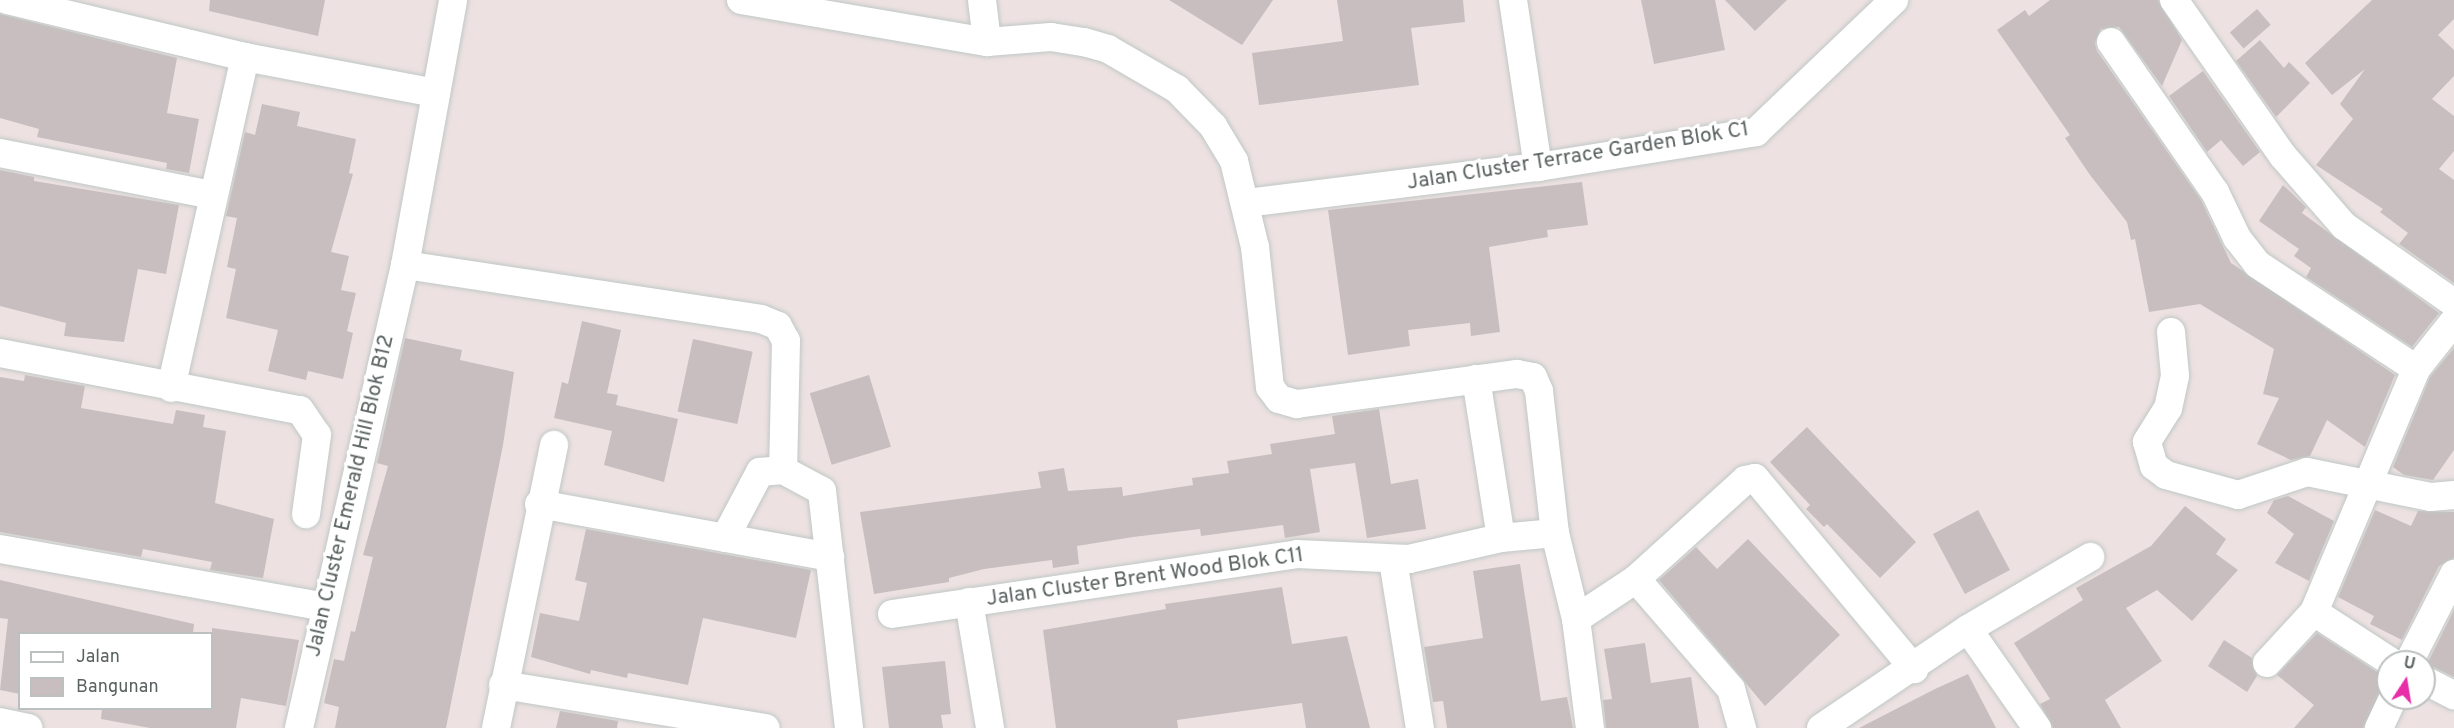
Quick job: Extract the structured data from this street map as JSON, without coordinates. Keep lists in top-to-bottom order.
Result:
{
  "streets": {
    "street": ["Jalan Cluster Terrace Garden Blok C1", "Jalan Cluster Emerald Hill Blok B12", "Jalan Cluster Brent Wood Blok C11"]
  },
  "legend": ["Jalan", "Bangunan"],
  "north": "top"
}
